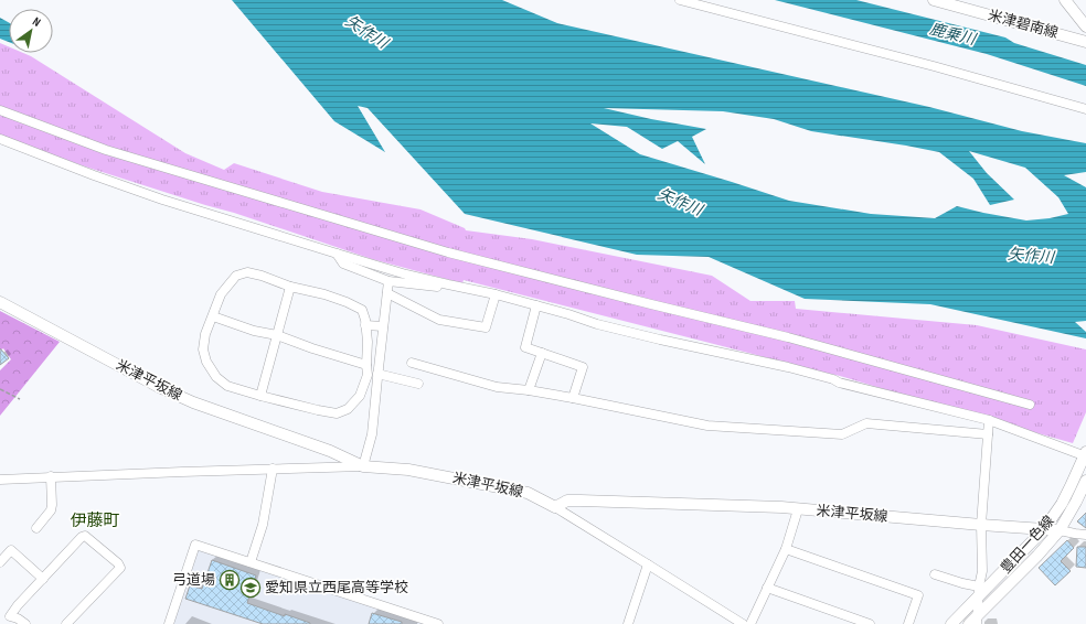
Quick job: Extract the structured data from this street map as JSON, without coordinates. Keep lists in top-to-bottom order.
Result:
{
  "streets": {
    "main road": ["米津碧南線", "米津平坂線", "豊田一色線"]
  },
  "crossings": [
    ["米津平坂線", "豊田一色線"]
  ],
  "districts": ["伊藤町"],
  "water": ["矢作川", "鹿乗川"],
  "places": {
    "building": ["弓道場"],
    "school or university": ["愛知県立西尾高等学校"]
  },
  "north": "top right"
}
